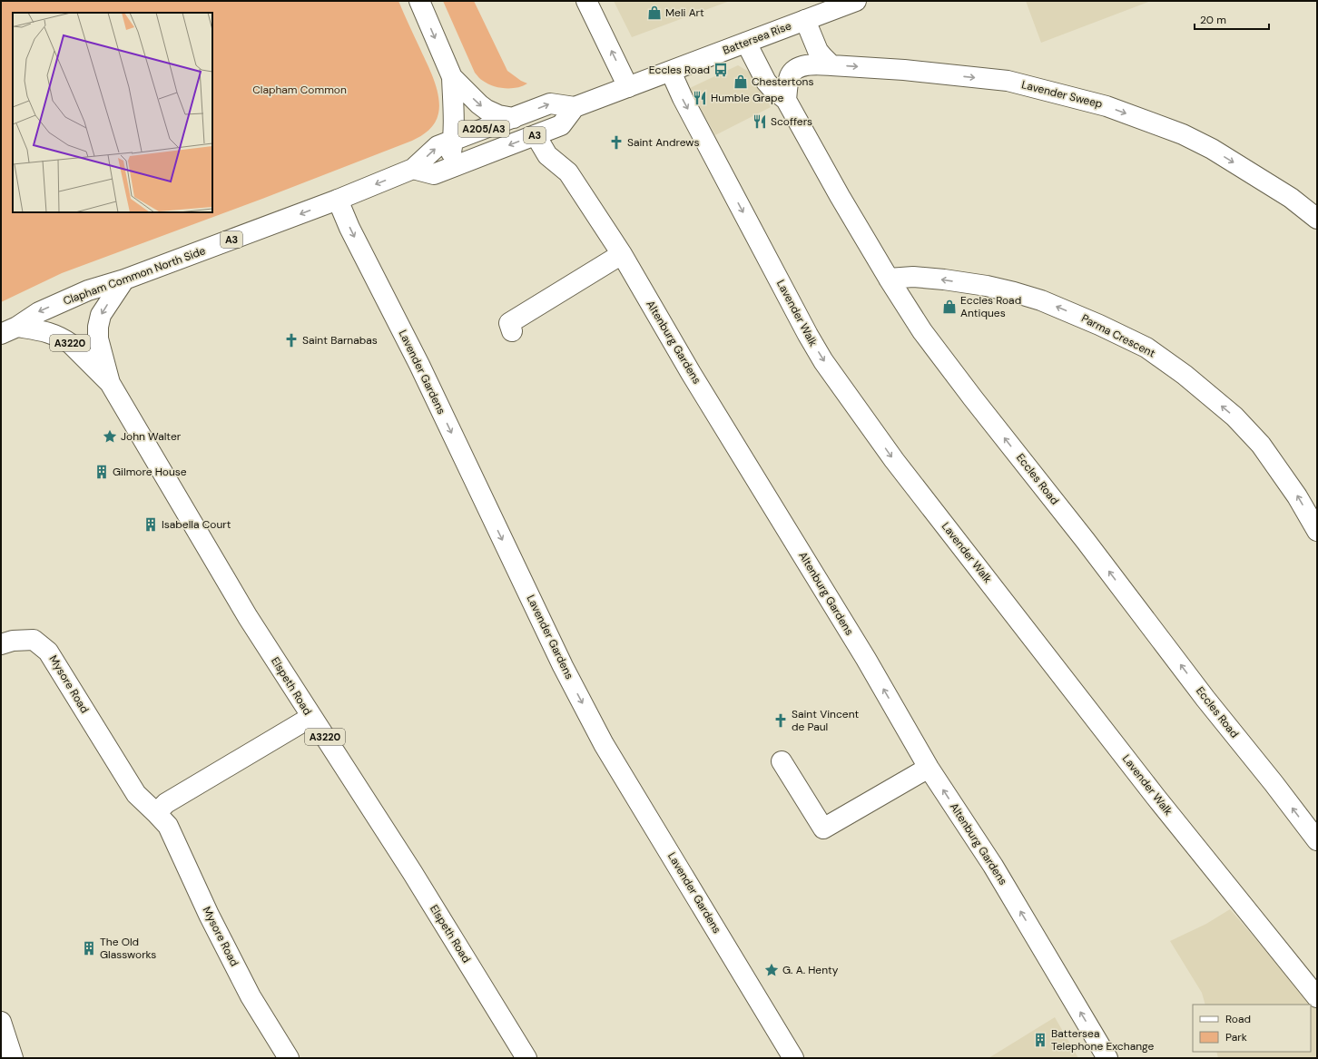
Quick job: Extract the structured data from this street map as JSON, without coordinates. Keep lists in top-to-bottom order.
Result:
{
  "streets": {
    "main road": [
      "Battersea Rise",
      "Lavender Sweep",
      "A205/A3",
      "A3",
      "Clapham Common North Side",
      "Lavender Walk",
      "Parma Crescent",
      "Altenburg Gardens",
      "A3220",
      "Lavender Gardens",
      "Eccles Road",
      "Mysore Road",
      "Elspeth Road"
    ]
  },
  "crossings": [
    ["Battersea Rise", "A3"],
    ["Battersea Rise", "Lavender Walk"],
    ["Battersea Rise", "Eccles Road"],
    ["A3", "Clapham Common North Side"],
    ["A3", "Altenburg Gardens"],
    ["Clapham Common North Side", "Lavender Gardens"],
    ["Clapham Common North Side", "Elspeth Road"],
    ["Parma Crescent", "Eccles Road"]
  ],
  "one_way": [
    "Lavender Sweep",
    "Lavender Walk",
    "Parma Crescent",
    "Altenburg Gardens",
    "Lavender Gardens",
    "Eccles Road"
  ],
  "parks": ["Clapham Common"],
  "places": {
    "shop": ["Meli Art", "Chestertons", "Eccles Road Antiques"],
    "bus stop": ["Eccles Road"],
    "restaurant": ["Humble Grape", "Scoffers"],
    "church": ["Saint Andrews", "Saint Barnabas", "Saint Vincent de Paul"],
    "place": ["John Walter", "G. A. Henty"],
    "building": [
      "Gilmore House",
      "Isabella Court",
      "The Old Glassworks",
      "Battersea Telephone Exchange"
    ]
  },
  "legend": ["Road", "Park"],
  "scale_bar": "20 m"
}
